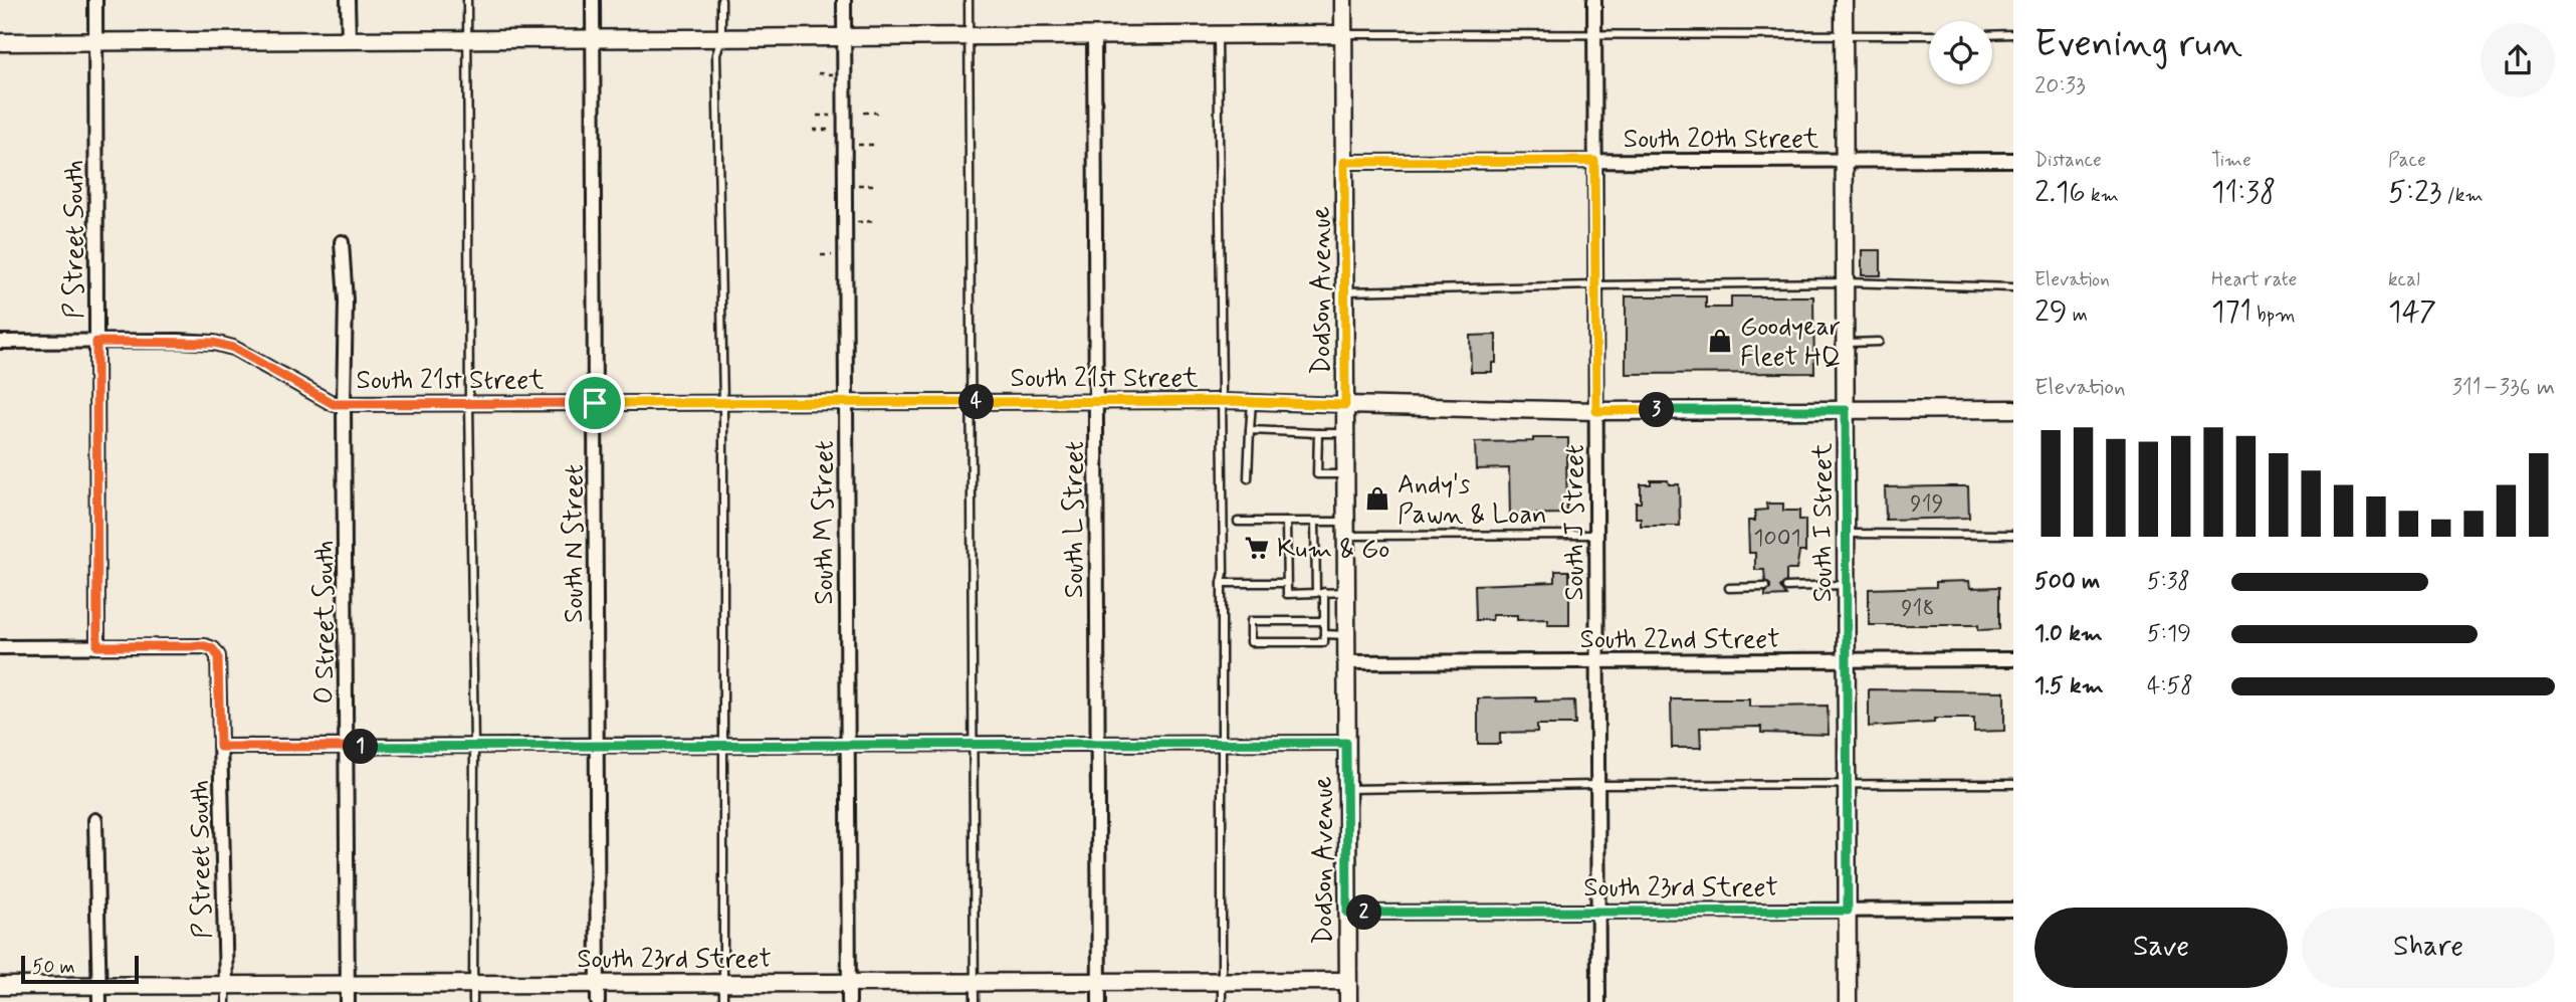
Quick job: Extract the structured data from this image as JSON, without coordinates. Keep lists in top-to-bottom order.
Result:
{
  "streets": {
    "street": [
      "South 20th Street",
      "P Street South",
      "Dodson Avenue",
      "South 21st Street",
      "South L Street",
      "South M Street",
      "South J Street",
      "South I Street",
      "South N Street",
      "O Street South",
      "South 22nd Street",
      "South 23rd Street"
    ]
  },
  "crossings": [
    ["South 20th Street", "Dodson Avenue"],
    ["South 20th Street", "South J Street"],
    ["South 20th Street", "South I Street"],
    ["P Street South", "South 21st Street"],
    ["P Street South", "South 23rd Street"],
    ["Dodson Avenue", "South 21st Street"],
    ["Dodson Avenue", "South 22nd Street"],
    ["Dodson Avenue", "South 23rd Street"],
    ["South 21st Street", "South L Street"],
    ["South 21st Street", "South M Street"],
    ["South 21st Street", "South J Street"],
    ["South 21st Street", "South I Street"],
    ["South 21st Street", "South N Street"],
    ["South 21st Street", "O Street South"],
    ["South L Street", "South 23rd Street"],
    ["South M Street", "South 23rd Street"],
    ["South J Street", "South 22nd Street"],
    ["South J Street", "South 23rd Street"],
    ["South I Street", "South 22nd Street"],
    ["South I Street", "South 23rd Street"],
    ["South N Street", "South 23rd Street"],
    ["O Street South", "South 23rd Street"]
  ],
  "places": {
    "shop": ["Goodyear Fleet HQ", "Andy's Pawn & Loan"],
    "supermarket": ["Kum & Go"]
  },
  "house_numbers": ["919", "1001", "918"],
  "scale_bar": "50 m",
  "page": {
    "heading": ["Evening run", "20:33"],
    "stats": [
      ["Distance", "2.16 km"],
      ["Time", "11:38"],
      ["Pace", "5:23 /km"],
      ["Elevation", "29 m"],
      ["Heart rate", "171 bpm"],
      ["kcal", "147"]
    ],
    "chart": ["Elevation", "311–336 m"],
    "pins": [
      "4",
      "3",
      "1",
      "2"
    ],
    "list": [
      {
        "name": "500 m",
        "note": "5:38"
      },
      {
        "name": "1.0 km",
        "note": "5:19"
      },
      {
        "name": "1.5 km",
        "note": "4:58"
      }
    ],
    "buttons": ["Save", "Share"],
    "scale": "50 m"
  }
}
